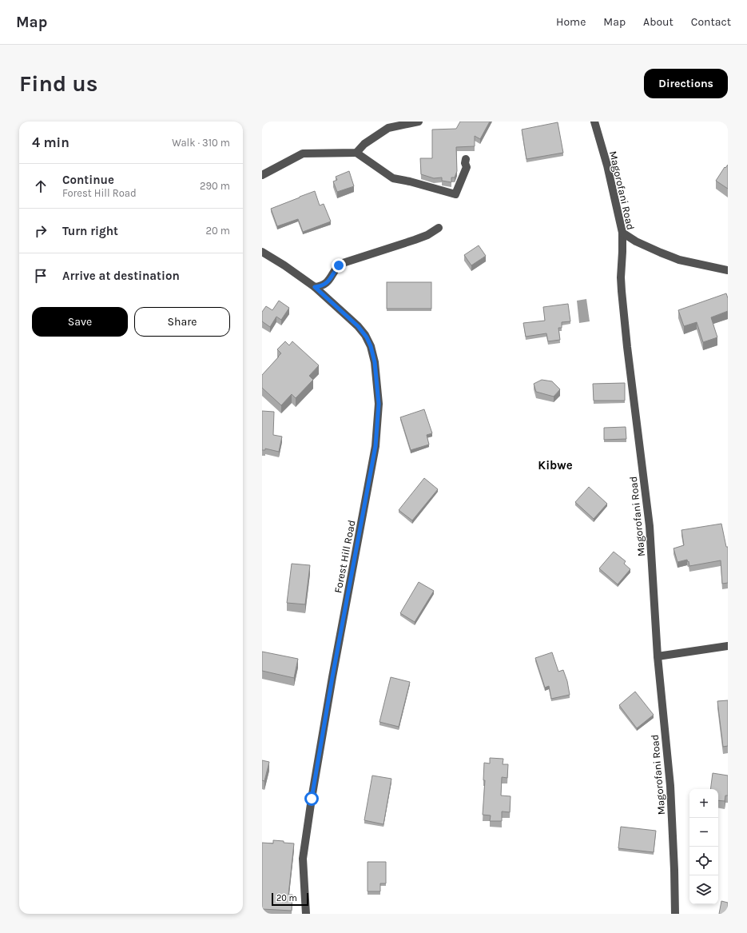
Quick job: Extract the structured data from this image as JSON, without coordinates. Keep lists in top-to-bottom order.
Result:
{
  "streets": {
    "street": ["Magorofani Road", "Forest Hill Road"]
  },
  "districts": ["Kibwe"],
  "scale_bar": "20 m",
  "page": {
    "header": "Map",
    "nav": [
      "Home",
      "Map",
      "About",
      "Contact"
    ],
    "buttons": [
      "Directions",
      ["Save", "Share"]
    ],
    "title": "Find us",
    "heading": ["4 min", "Walk · 310 m"],
    "list": [
      ["Continue", "Forest Hill Road", "290 m"],
      ["Turn right", "20 m"],
      "Arrive at destination"
    ],
    "map_buttons": ["+", "−"],
    "scale": "20 m"
  }
}
